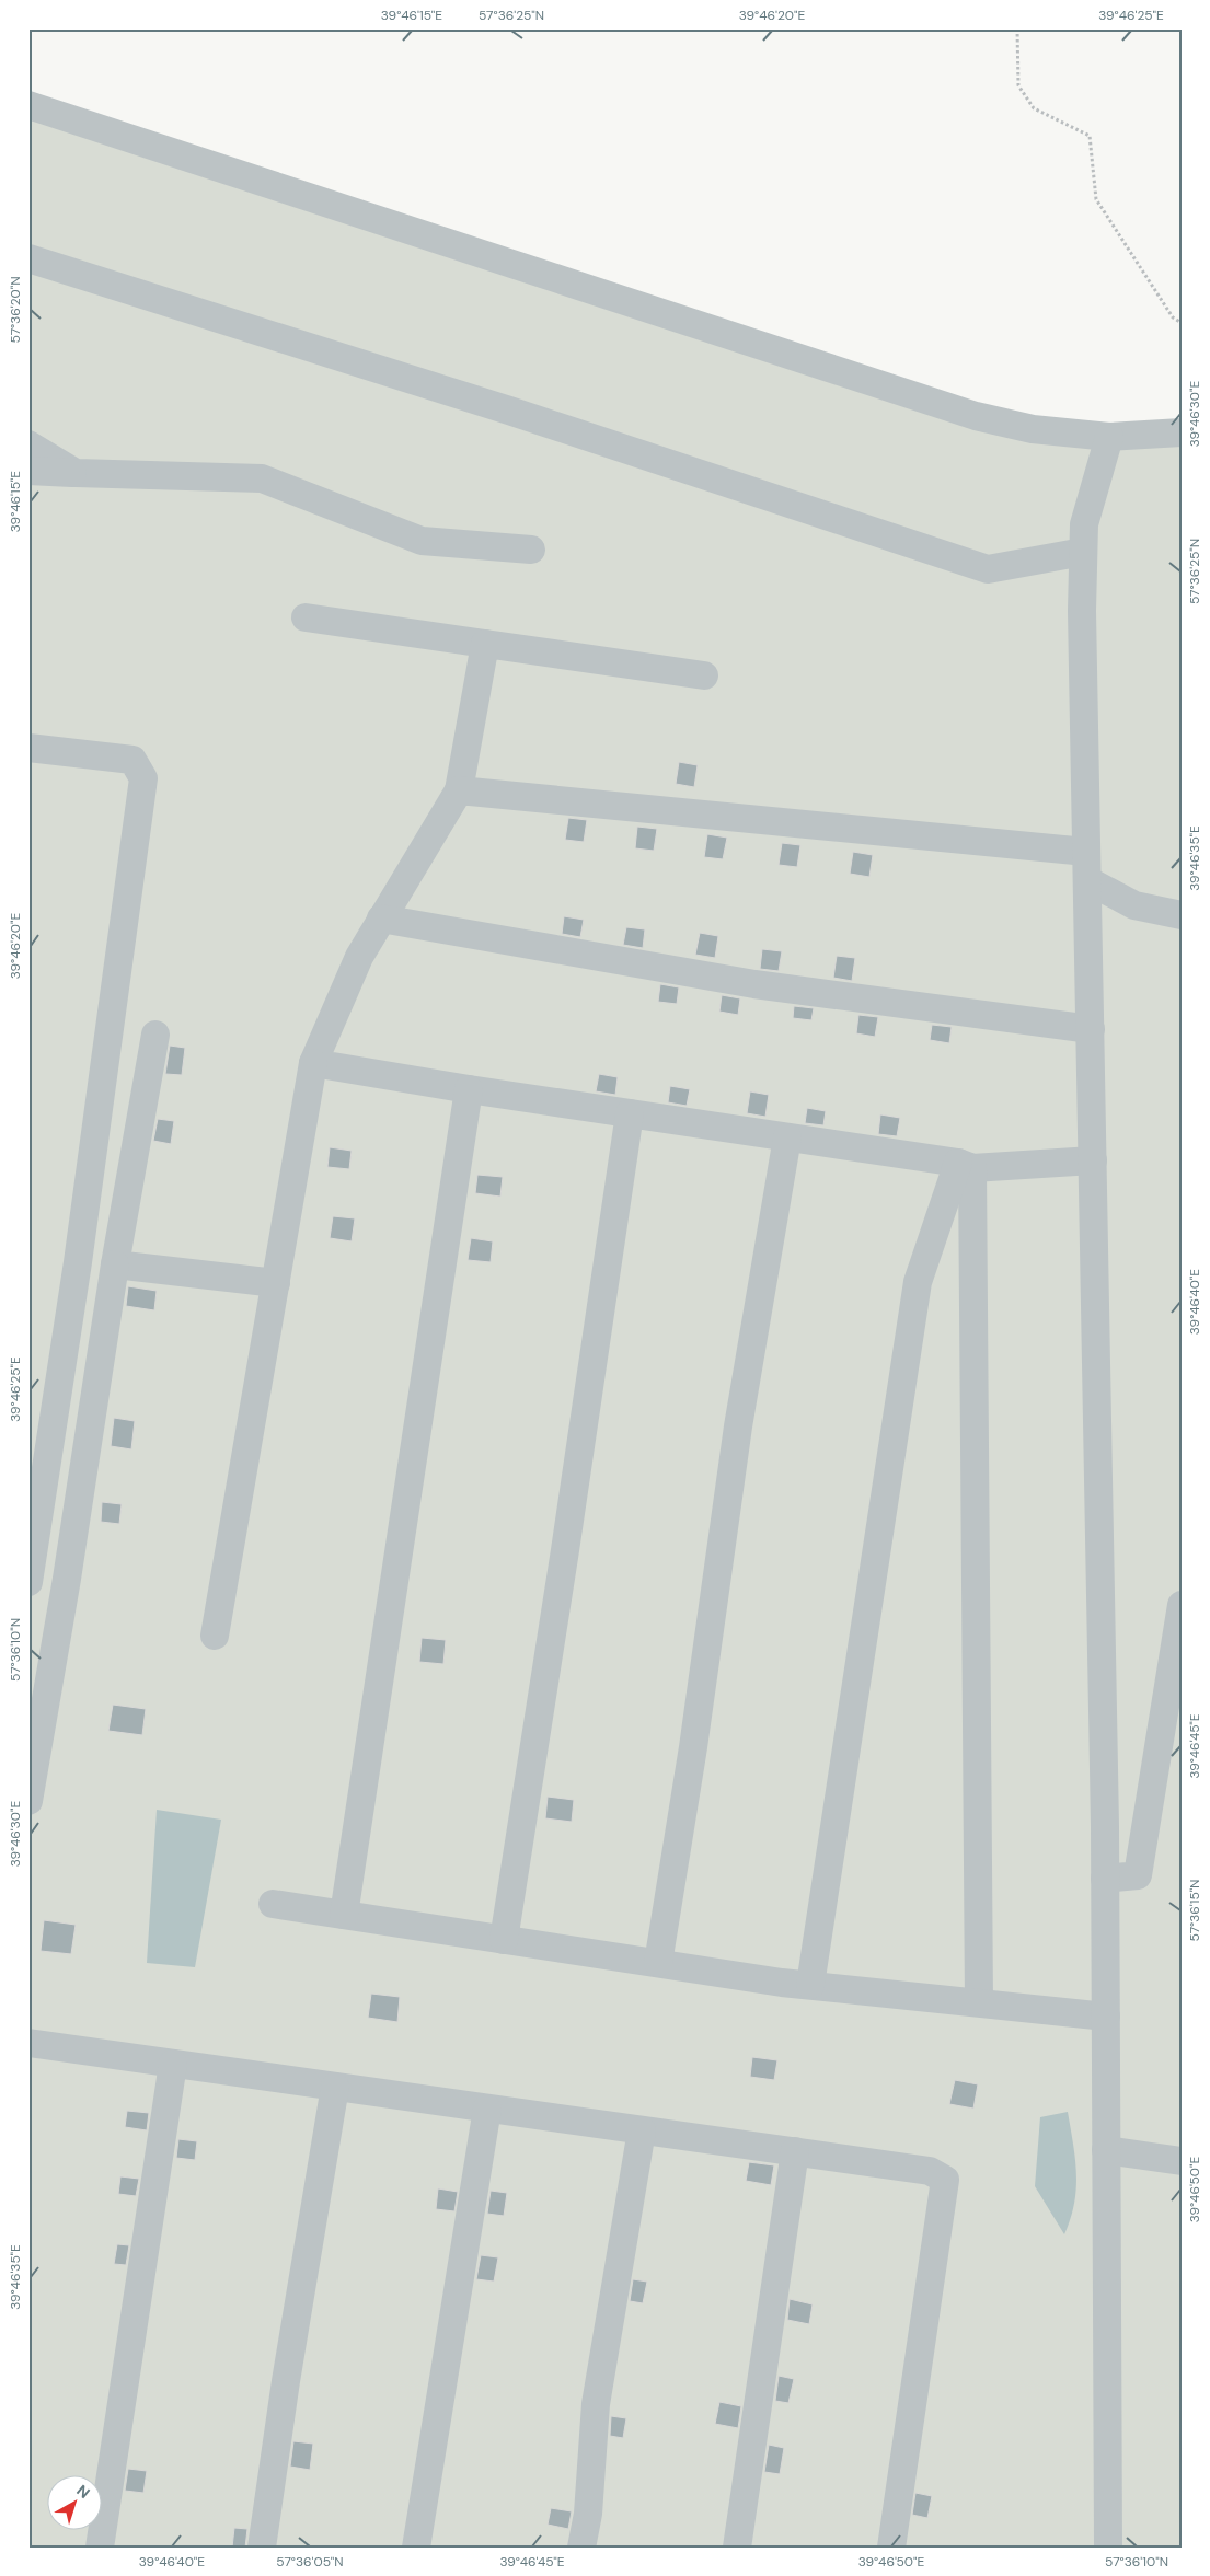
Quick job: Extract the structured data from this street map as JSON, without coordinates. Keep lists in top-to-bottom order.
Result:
{
  "north": "top right",
  "coordinates": [
    "39°46'15\"E",
    "57°36'25\"N",
    "39°46'20\"E",
    "39°46'25\"E",
    "57°36'20\"N",
    "39°46'30\"E",
    "39°46'35\"E",
    "39°46'40\"E",
    "57°36'10\"N",
    "39°46'45\"E",
    "57°36'15\"N",
    "39°46'50\"E",
    "57°36'05\"N"
  ]
}
